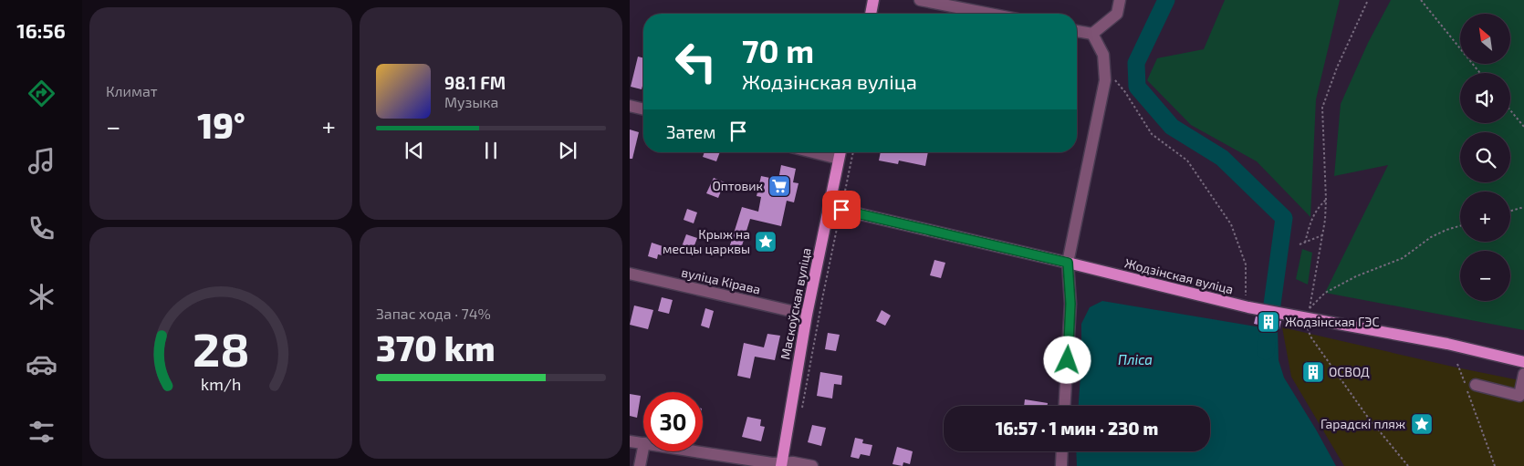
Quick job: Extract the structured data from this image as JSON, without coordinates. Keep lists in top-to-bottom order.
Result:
{
  "streets": {
    "main road": ["Жодзінская вуліца", "Маскоўская вуліца"],
    "street": ["вуліца Кірава"]
  },
  "crossings": [
    ["Жодзінская вуліца", "Маскоўская вуліца"],
    ["вуліца Кірава", "Маскоўская вуліца"]
  ],
  "water": ["Пліса"],
  "places": {
    "supermarket": ["Оптовик"],
    "place": ["Крыж на месцы царквы", "Гарадскі пляж"],
    "building": ["Жодзінская ГЭС", "ОСВОД"]
  },
  "north": "top left",
  "page": {
    "tabs": "16:56",
    "tile": [
      "Климат",
      ["Запас хода · 74%", "370 km"]
    ],
    "map_buttons": ["+", "−"],
    "turn": ["70 m", "Жодзінская вуліца"],
    "song": ["98.1 FM", "Музыка"],
    "heat": ["−", "19°", "+"],
    "then": "Затем",
    "limit": "30",
    "trip": "16:57 · 1 мин · 230 m",
    "gauge": ["28", "km/h"]
  }
}
